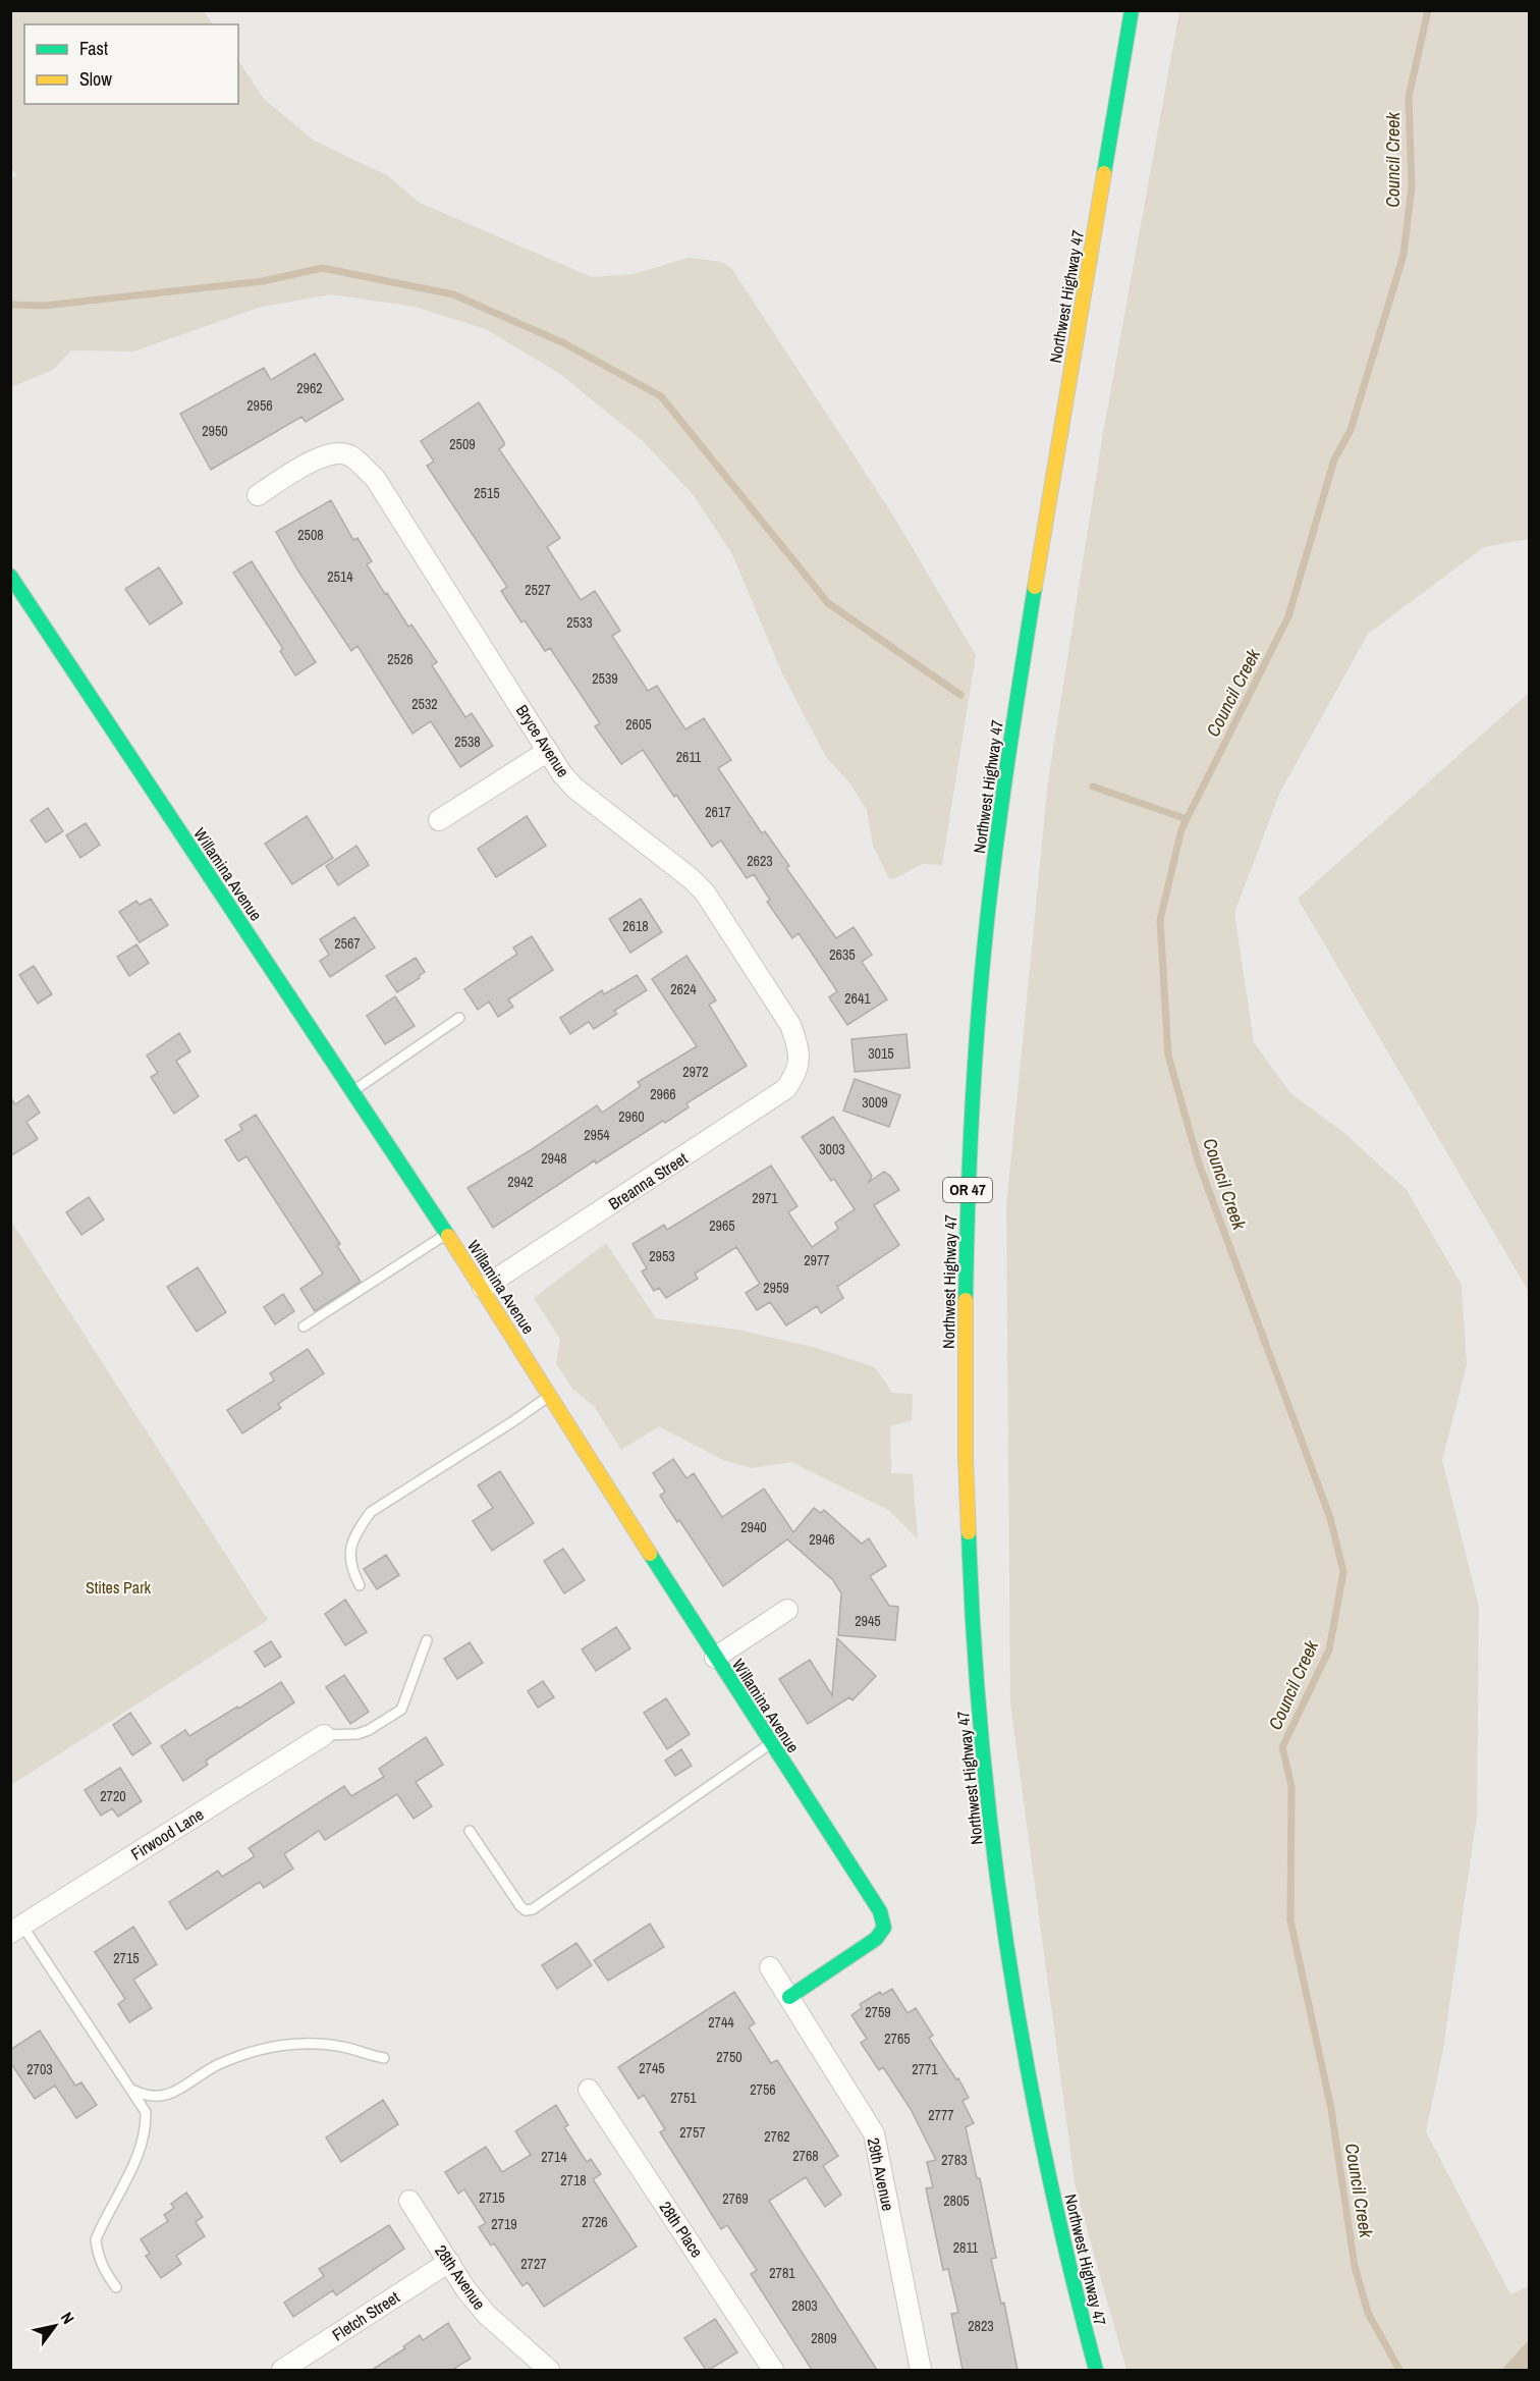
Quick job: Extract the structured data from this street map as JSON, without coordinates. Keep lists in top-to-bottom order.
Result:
{
  "streets": {
    "main road": ["Northwest Highway 47", "Willamina Avenue", "OR 47"],
    "street": [
      "Bryce Avenue",
      "Breanna Street",
      "Firwood Lane",
      "29th Avenue",
      "28th Place",
      "28th Avenue",
      "Fletch Street"
    ]
  },
  "crossings": [
    ["Bryce Avenue", "Breanna Street"],
    ["Willamina Avenue", "Breanna Street"],
    ["Willamina Avenue", "29th Avenue"],
    ["28th Avenue", "Fletch Street"]
  ],
  "water": ["Council Creek"],
  "parks": ["Stites Park"],
  "house_numbers": [
    "2962",
    "2956",
    "2950",
    "2509",
    "2515",
    "2508",
    "2514",
    "2527",
    "2533",
    "2526",
    "2539",
    "2532",
    "2605",
    "2538",
    "2611",
    "2617",
    "2623",
    "2618",
    "2567",
    "2635",
    "2624",
    "2641",
    "3015",
    "2972",
    "2966",
    "3009",
    "2960",
    "2954",
    "3003",
    "2948",
    "2942",
    "2971",
    "2965",
    "2953",
    "2977",
    "2959",
    "2940",
    "2946",
    "2945",
    "2720",
    "2715",
    "2759",
    "2744",
    "2765",
    "2750",
    "2745",
    "2703",
    "2771",
    "2756",
    "2751",
    "2777",
    "2757",
    "2762",
    "2768",
    "2714",
    "2783",
    "2718",
    "2715",
    "2769",
    "2805",
    "2726",
    "2719",
    "2811",
    "2727",
    "2781",
    "2803",
    "2823",
    "2809"
  ],
  "legend": ["Fast", "Slow"],
  "north": "top right"
}
